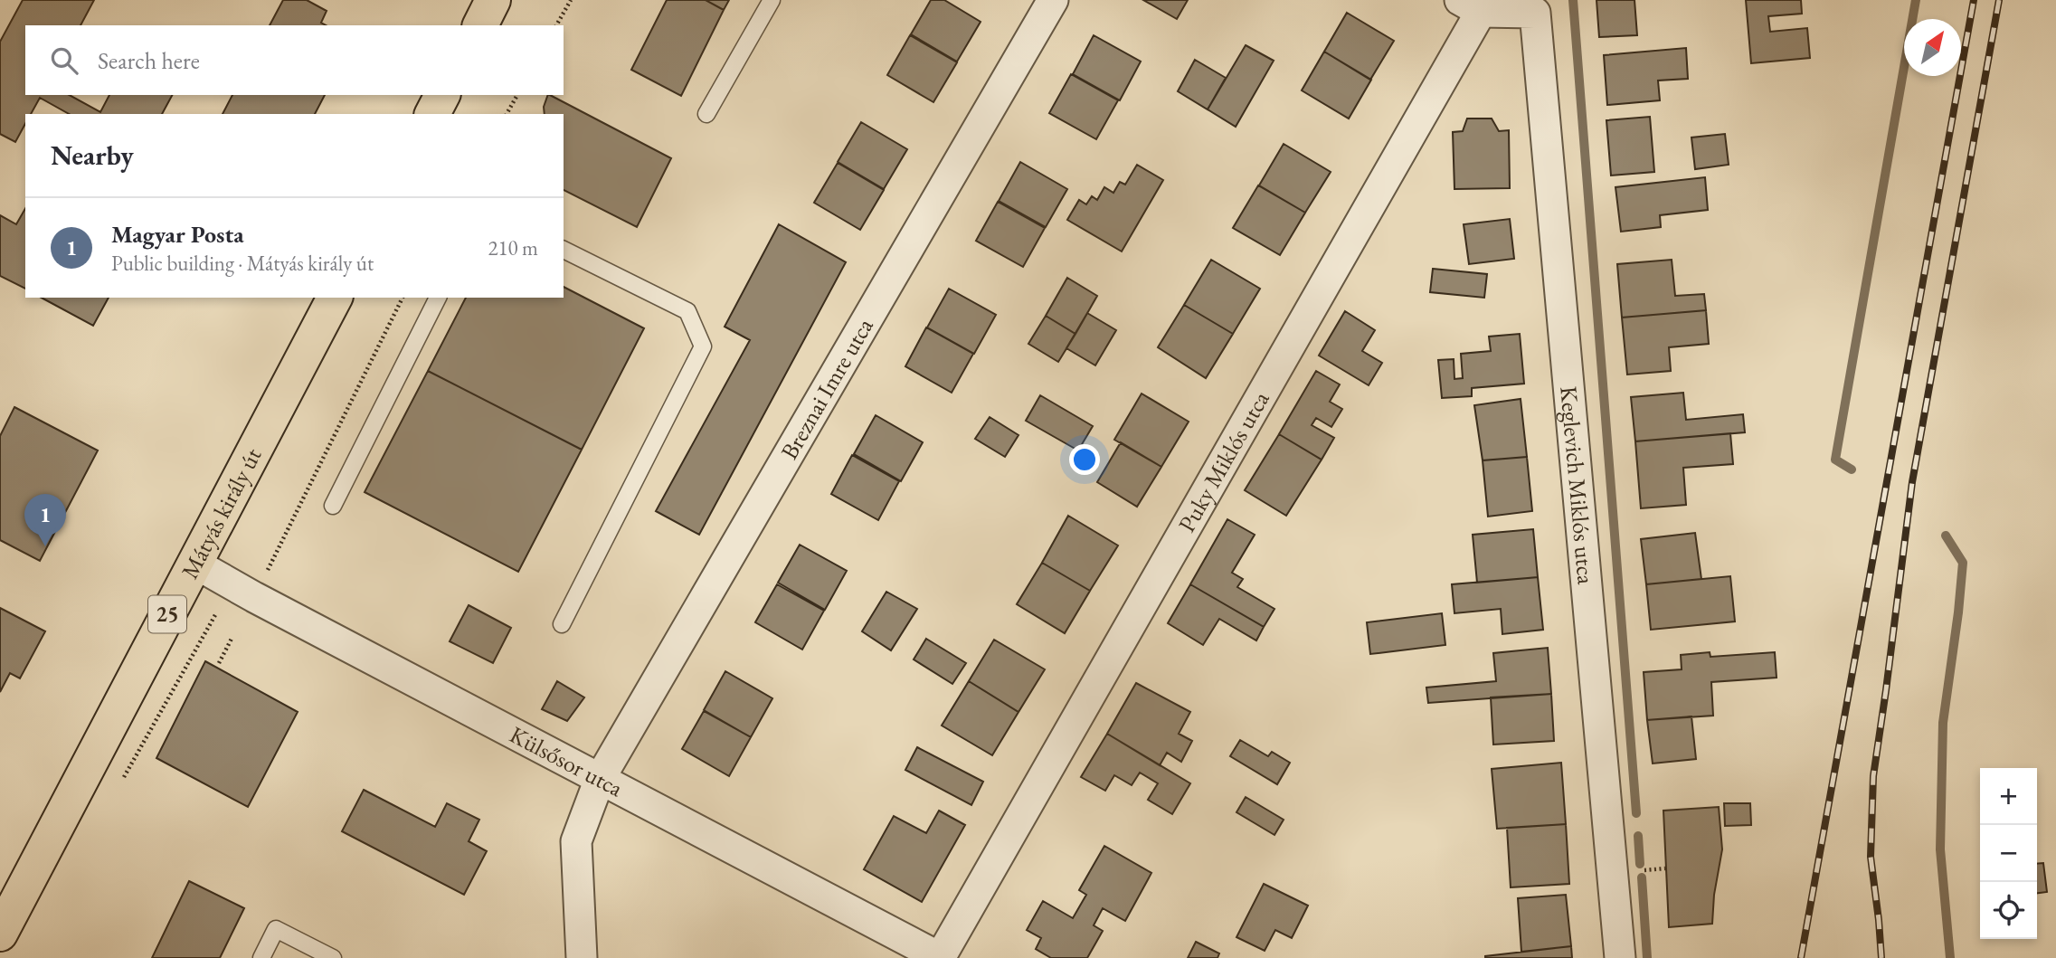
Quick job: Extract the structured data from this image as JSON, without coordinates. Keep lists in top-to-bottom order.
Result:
{
  "streets": {
    "main road": ["Mátyás király út", "25"],
    "street": [
      "Breznai Imre utca",
      "Puky Miklós utca",
      "Keglevich Miklós utca",
      "Külsősor utca"
    ]
  },
  "crossings": [
    ["Breznai Imre utca", "Külsősor utca"],
    ["Puky Miklós utca", "Keglevich Miklós utca"],
    ["Puky Miklós utca", "Külsősor utca"],
    ["Mátyás király út", "Külsősor utca"]
  ],
  "north": "top right",
  "page": {
    "search": "Search here",
    "heading": "Nearby",
    "list": [
      {
        "mark": "1",
        "name": "Magyar Posta",
        "note": "Public building · Mátyás király út",
        "value": "210 m"
      }
    ],
    "pins": "1",
    "map_buttons": ["+", "−"]
  }
}
